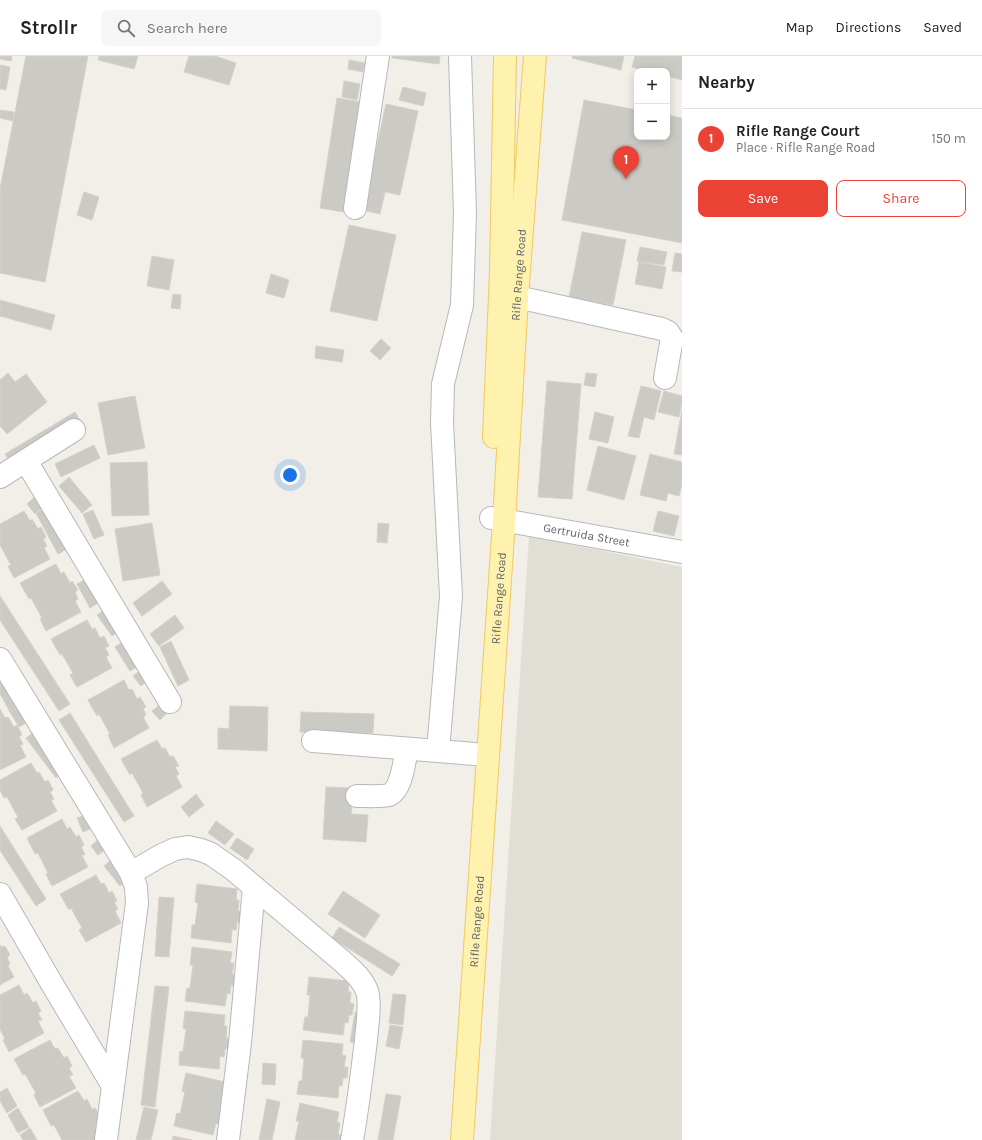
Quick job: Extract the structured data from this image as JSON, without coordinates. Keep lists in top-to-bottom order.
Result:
{
  "streets": {
    "main road": ["Rifle Range Road"],
    "street": ["Gertruida Street"]
  },
  "crossings": [
    ["Rifle Range Road", "Gertruida Street"]
  ],
  "page": {
    "header": "Strollr",
    "search": "Search here",
    "nav": ["Map", "Directions", "Saved"],
    "heading": "Nearby",
    "map_buttons": ["+", "−"],
    "list": [
      {
        "mark": "1",
        "name": "Rifle Range Court",
        "note": "Place · Rifle Range Road",
        "value": "150 m"
      }
    ],
    "pins": "1",
    "buttons": ["Save", "Share"]
  }
}
